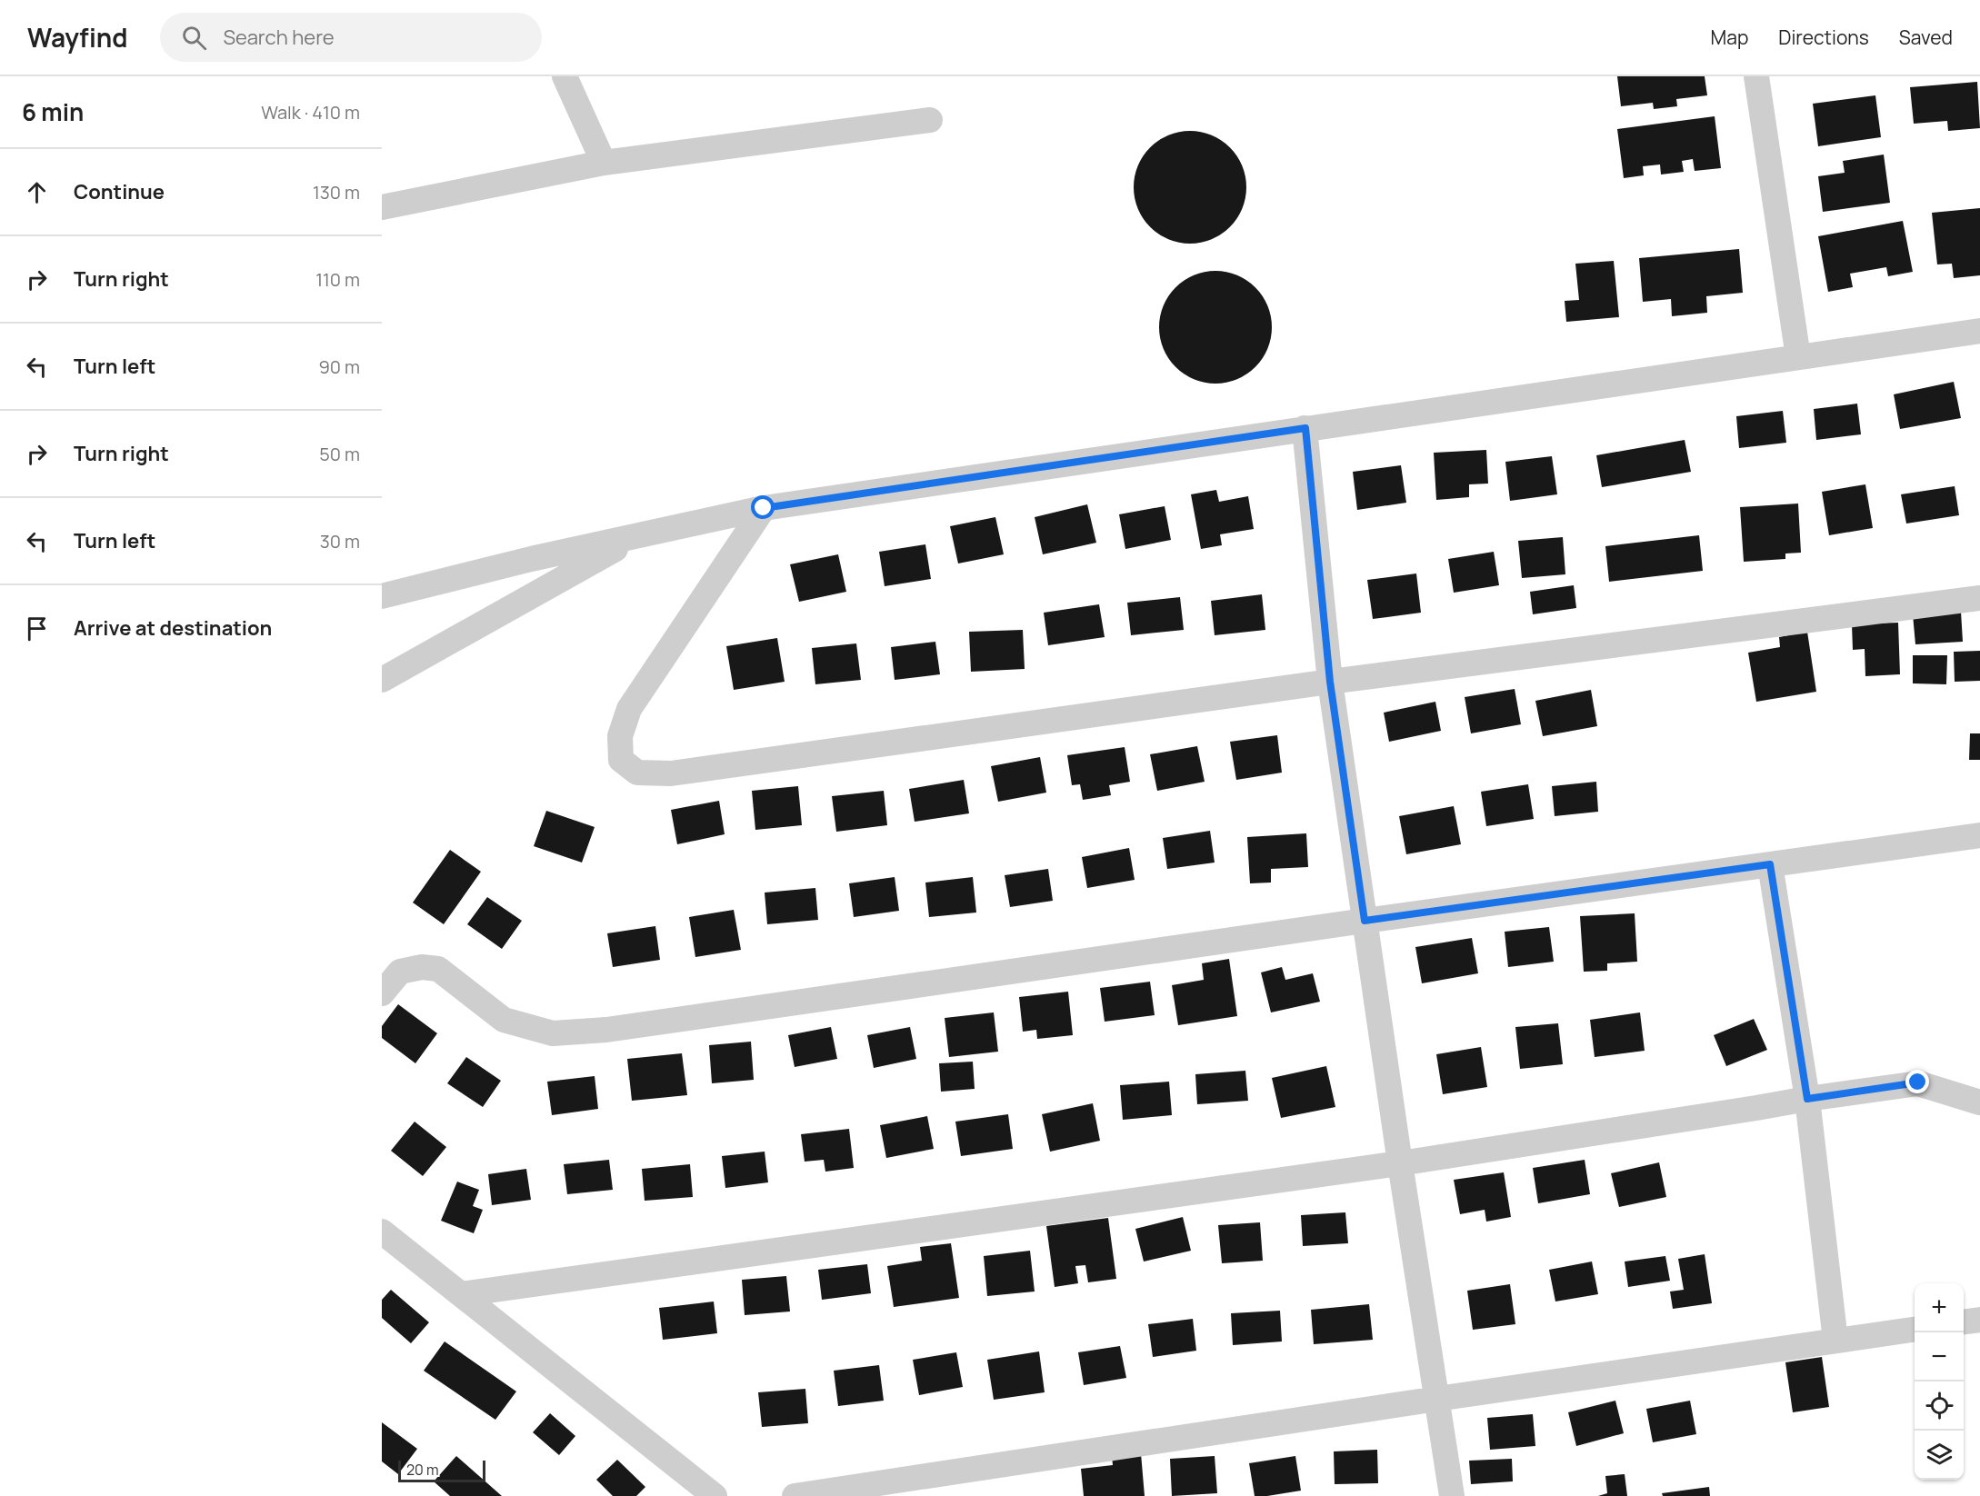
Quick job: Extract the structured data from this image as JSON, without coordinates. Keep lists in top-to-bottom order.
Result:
{
  "scale_bar": "20 m",
  "page": {
    "header": "Wayfind",
    "search": "Search here",
    "nav": ["Map", "Directions", "Saved"],
    "heading": ["6 min", "Walk · 410 m"],
    "list": [
      ["Continue", "130 m"],
      ["Turn right", "110 m"],
      ["Turn left", "90 m"],
      ["Turn right", "50 m"],
      ["Turn left", "30 m"],
      "Arrive at destination"
    ],
    "map_buttons": ["+", "−"],
    "scale": "20 m"
  }
}
